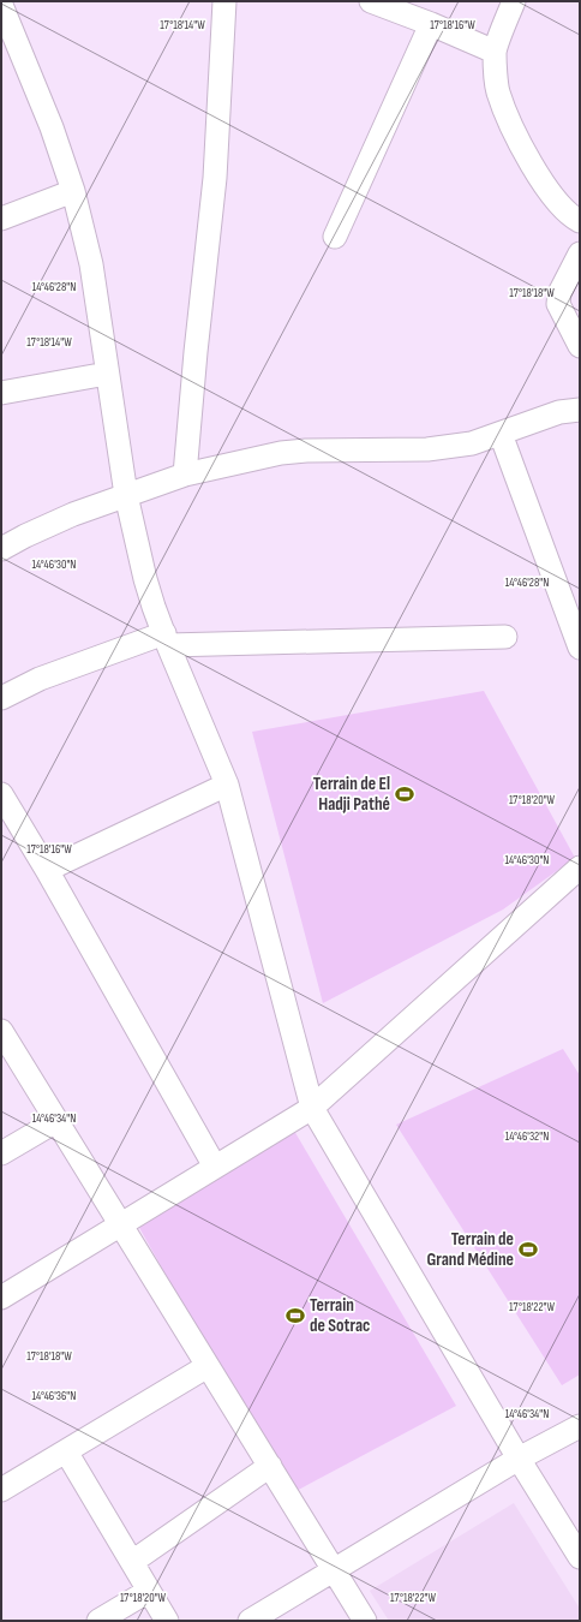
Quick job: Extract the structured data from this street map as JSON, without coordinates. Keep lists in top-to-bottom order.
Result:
{
  "places": {
    "sports": ["Terrain de El Hadji Pathé", "Terrain de Grand Médine", "Terrain de Sotrac"]
  },
  "coordinates": [
    "17°18'14\"W",
    "17°18'16\"W",
    "14°46'28\"N",
    "17°18'18\"W",
    "14°46'30\"N",
    "17°18'20\"W",
    "14°46'34\"N",
    "14°46'32\"N",
    "17°18'22\"W",
    "14°46'36\"N"
  ]
}
